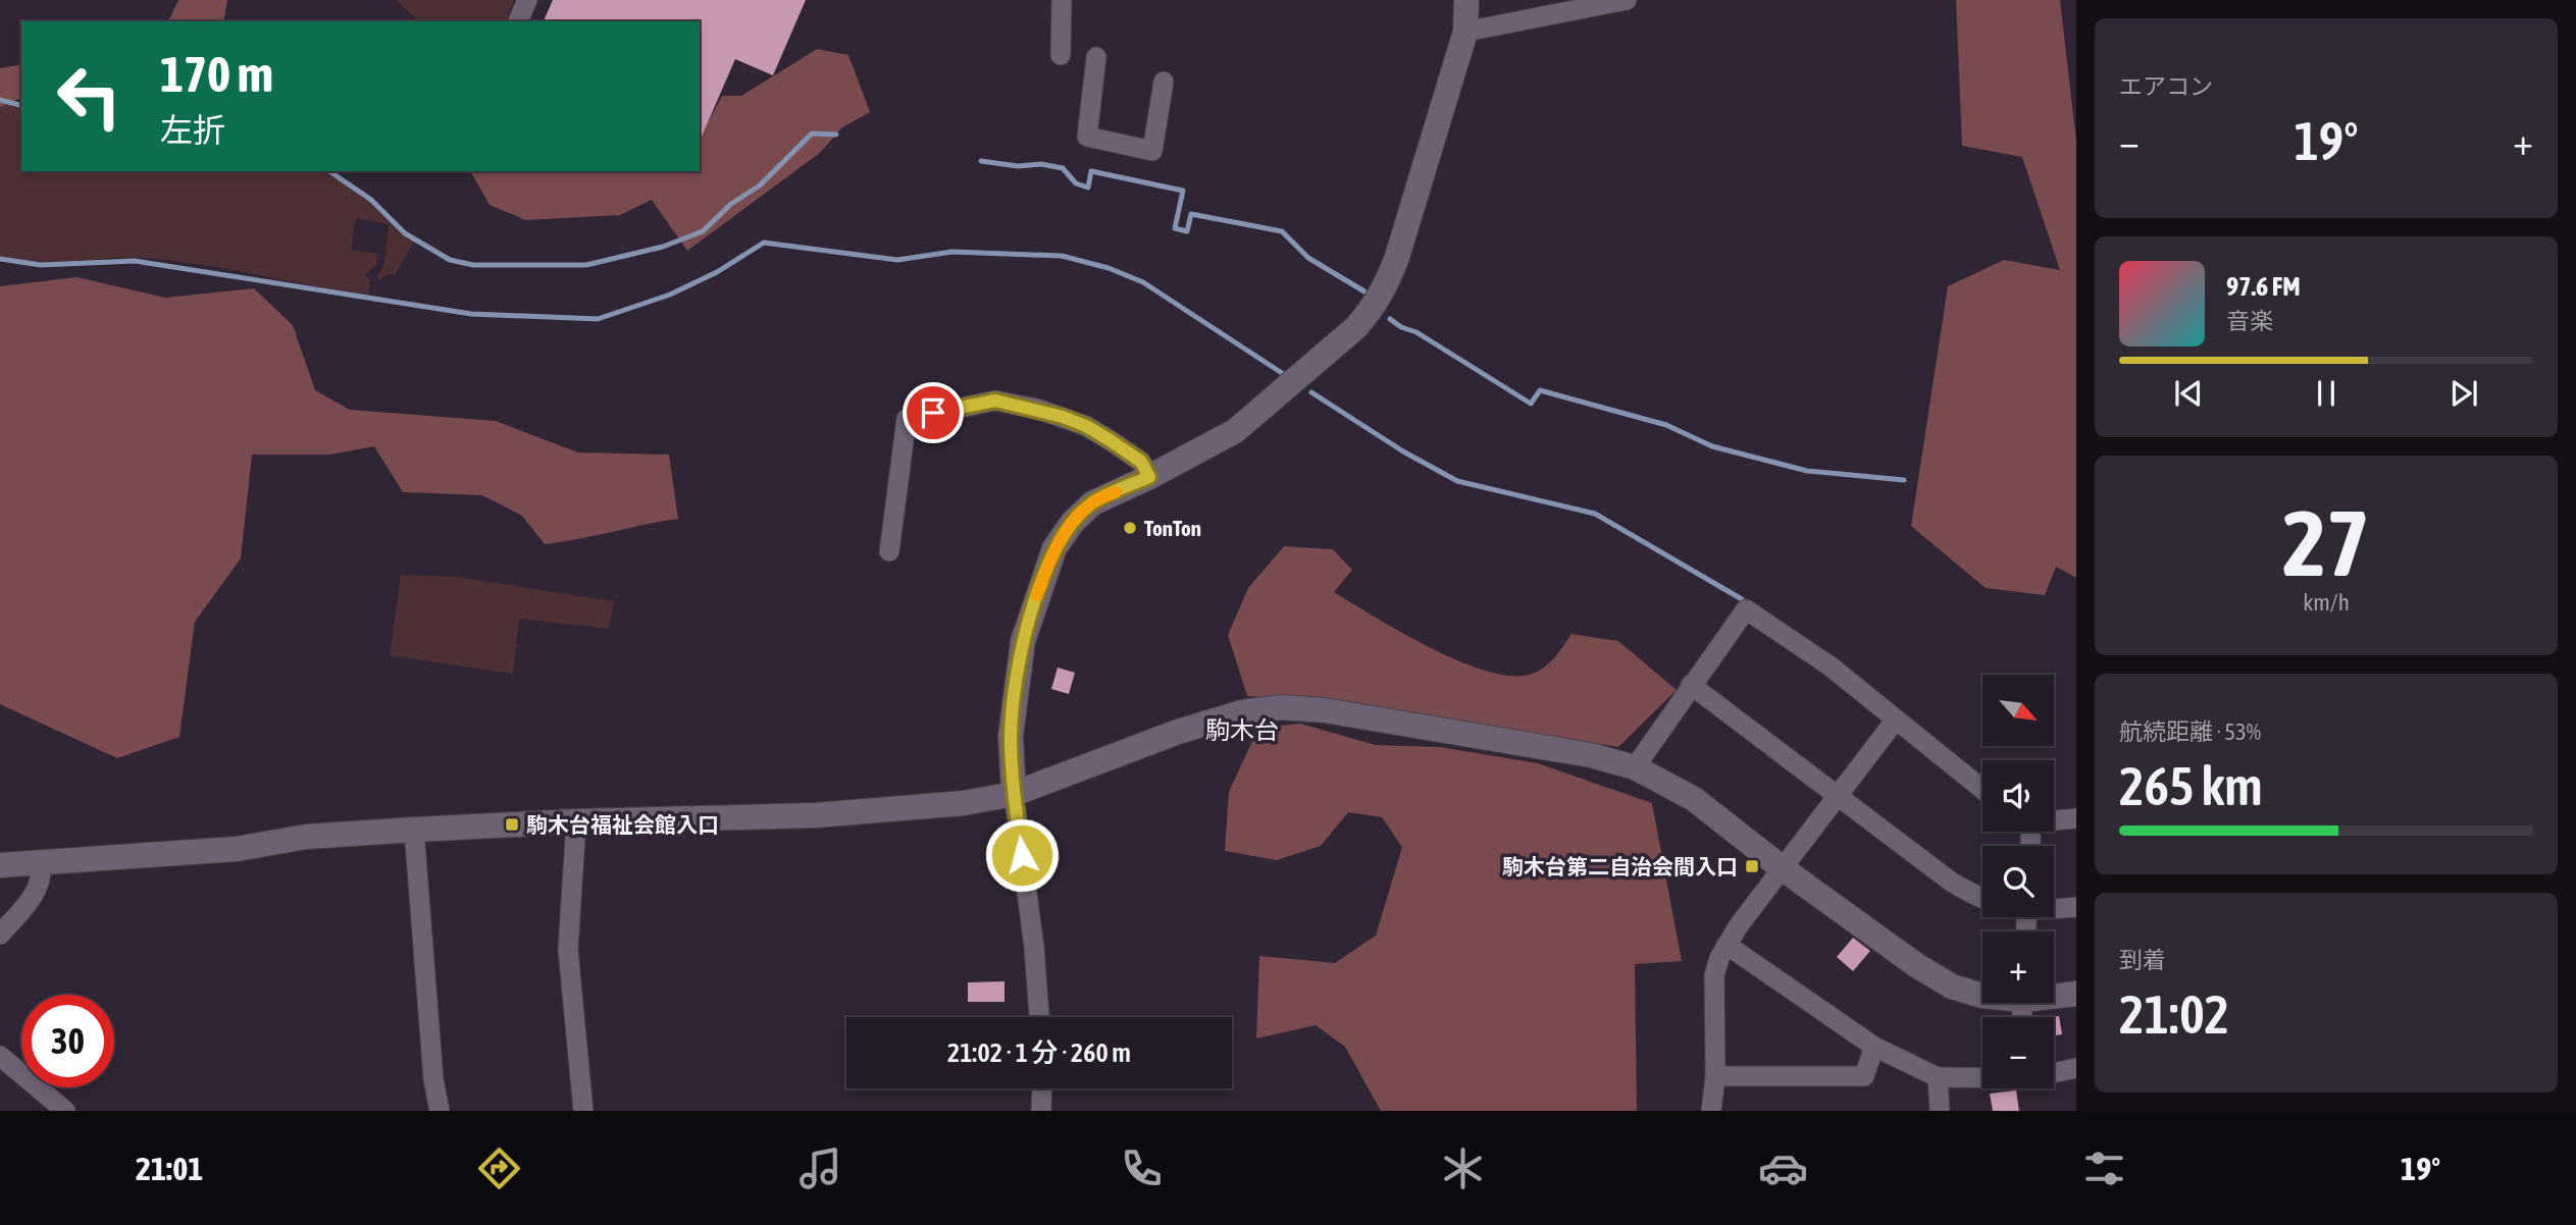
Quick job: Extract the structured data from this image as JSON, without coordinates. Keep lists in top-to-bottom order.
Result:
{
  "districts": ["駒木台"],
  "places": {
    "other": ["TonTon"],
    "transit": ["駒木台福祉会館入口", "駒木台第二自治会間入口"]
  },
  "north": "bottom right",
  "page": {
    "tile": [
      "エアコン",
      ["27", "km/h"],
      ["航続距離 · 53%", "265 km"],
      ["到着", "21:02"]
    ],
    "turn": ["170 m", "左折"],
    "heat": ["−", "19°", "+"],
    "song": ["97.6 FM", "音楽"],
    "map_buttons": ["+", "−"],
    "limit": "30",
    "trip": "21:02 · 1 分 · 260 m",
    "tabs": ["21:01", "19°"]
  }
}
